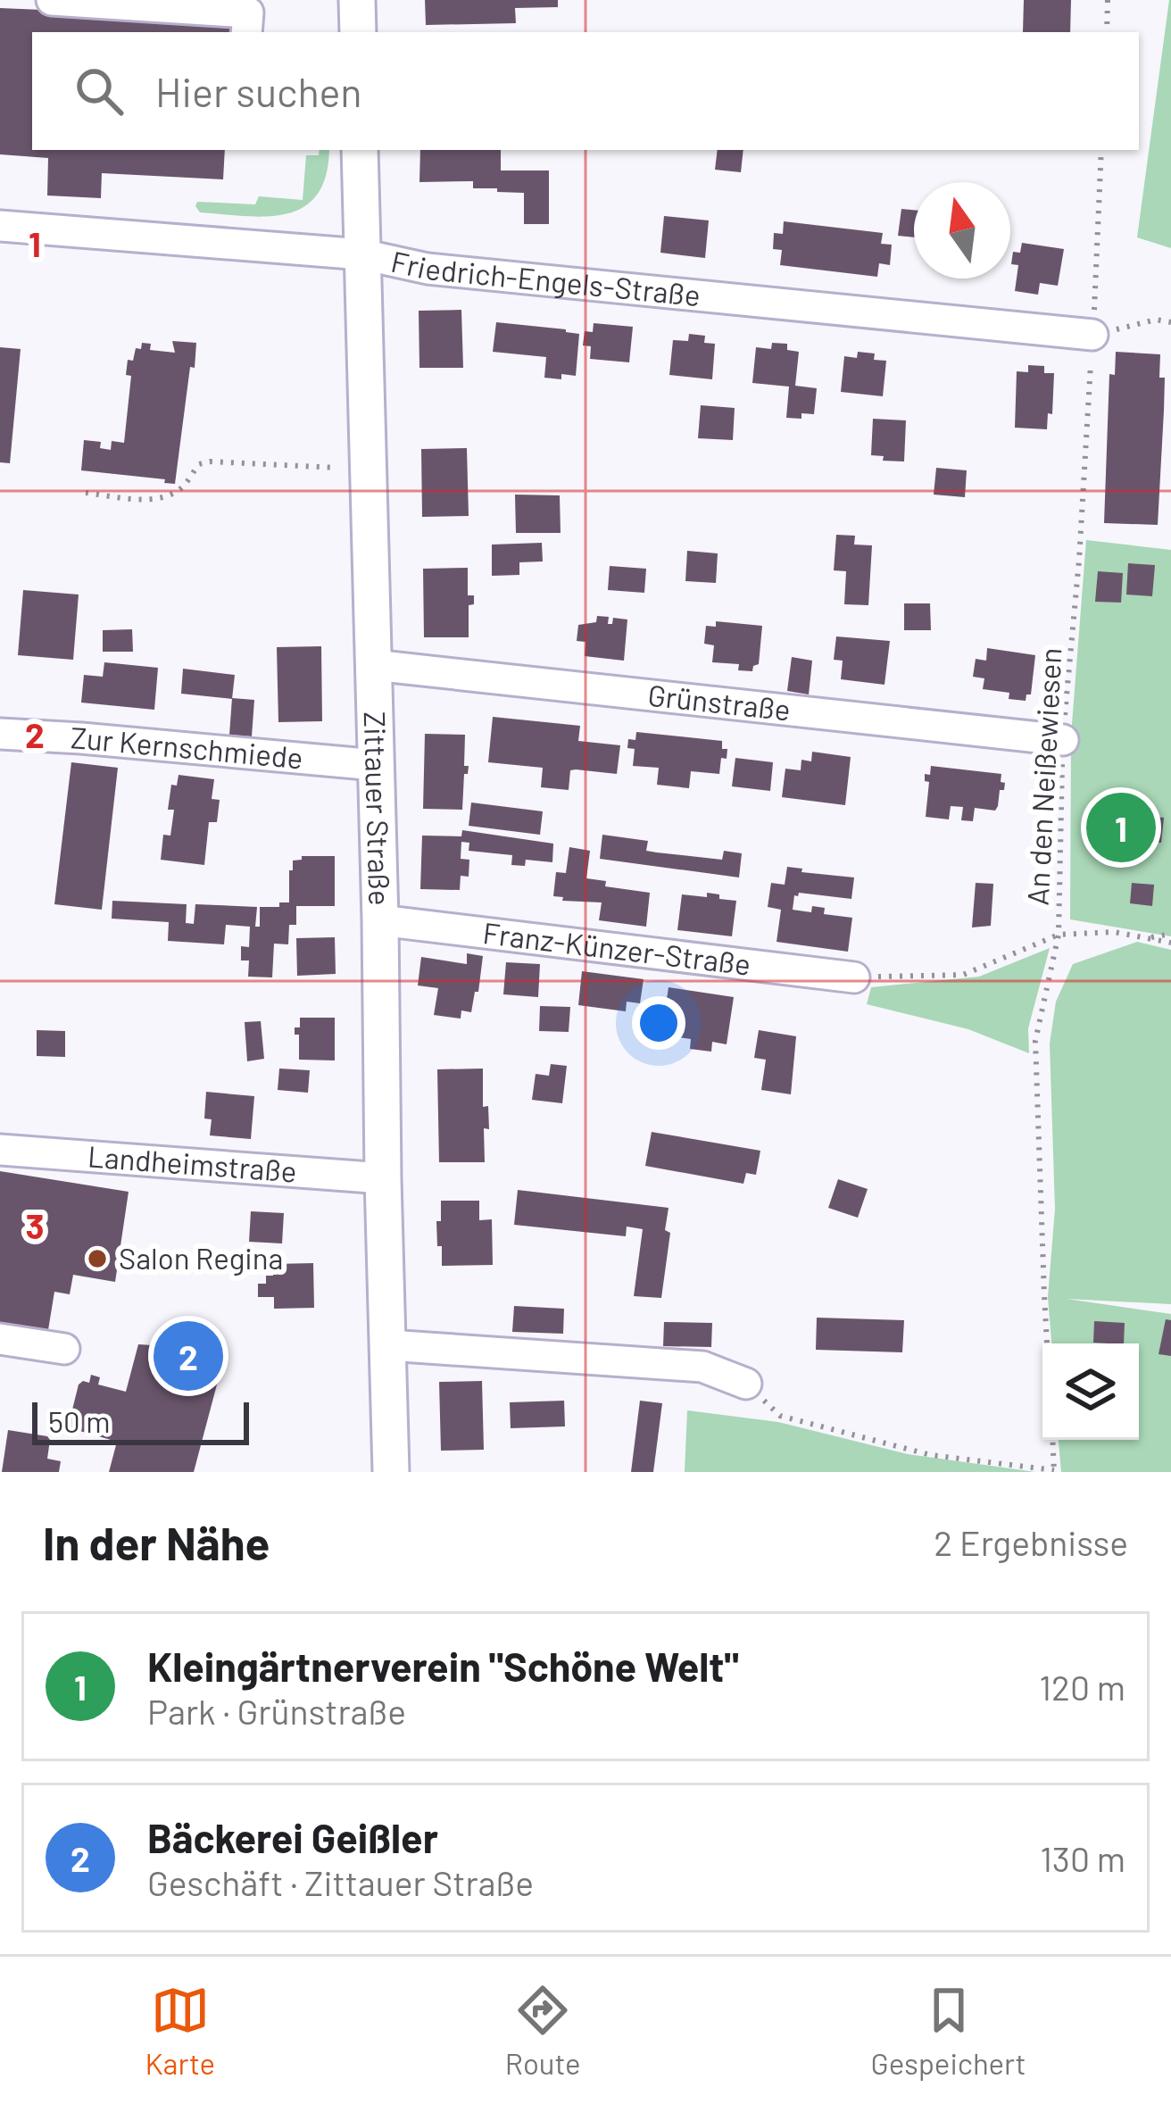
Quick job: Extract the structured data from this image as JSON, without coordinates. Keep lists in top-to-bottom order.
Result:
{
  "streets": {
    "main road": ["Zittauer Straße"],
    "street": [
      "Friedrich-Engels-Straße",
      "Grünstraße",
      "Zur Kernschmiede",
      "Franz-Künzer-Straße",
      "Landheimstraße"
    ],
    "path": ["An den Neißewiesen"]
  },
  "crossings": [
    ["Friedrich-Engels-Straße", "An den Neißewiesen"],
    ["Friedrich-Engels-Straße", "Zittauer Straße"],
    ["Grünstraße", "An den Neißewiesen"],
    ["Grünstraße", "Zittauer Straße"],
    ["Zur Kernschmiede", "Zittauer Straße"],
    ["Zittauer Straße", "Franz-Künzer-Straße"],
    ["Zittauer Straße", "Landheimstraße"]
  ],
  "places": ["Salon Regina"],
  "scale_bar": "50 m",
  "north": "top",
  "page": {
    "search": "Hier suchen",
    "pins": ["1", "2"],
    "scale": "50 m",
    "heading": ["In der Nähe", "2 Ergebnisse"],
    "list": [
      {
        "mark": "1",
        "name": "Kleingärtnerverein \"Schöne Welt\"",
        "note": "Park · Grünstraße",
        "value": "120 m"
      },
      {
        "mark": "2",
        "name": "Bäckerei Geißler",
        "note": "Geschäft · Zittauer Straße",
        "value": "130 m"
      }
    ],
    "nav": ["Karte", "Route", "Gespeichert"]
  },
  "grid": {
    "rows": ["1", "2", "3"]
  }
}
